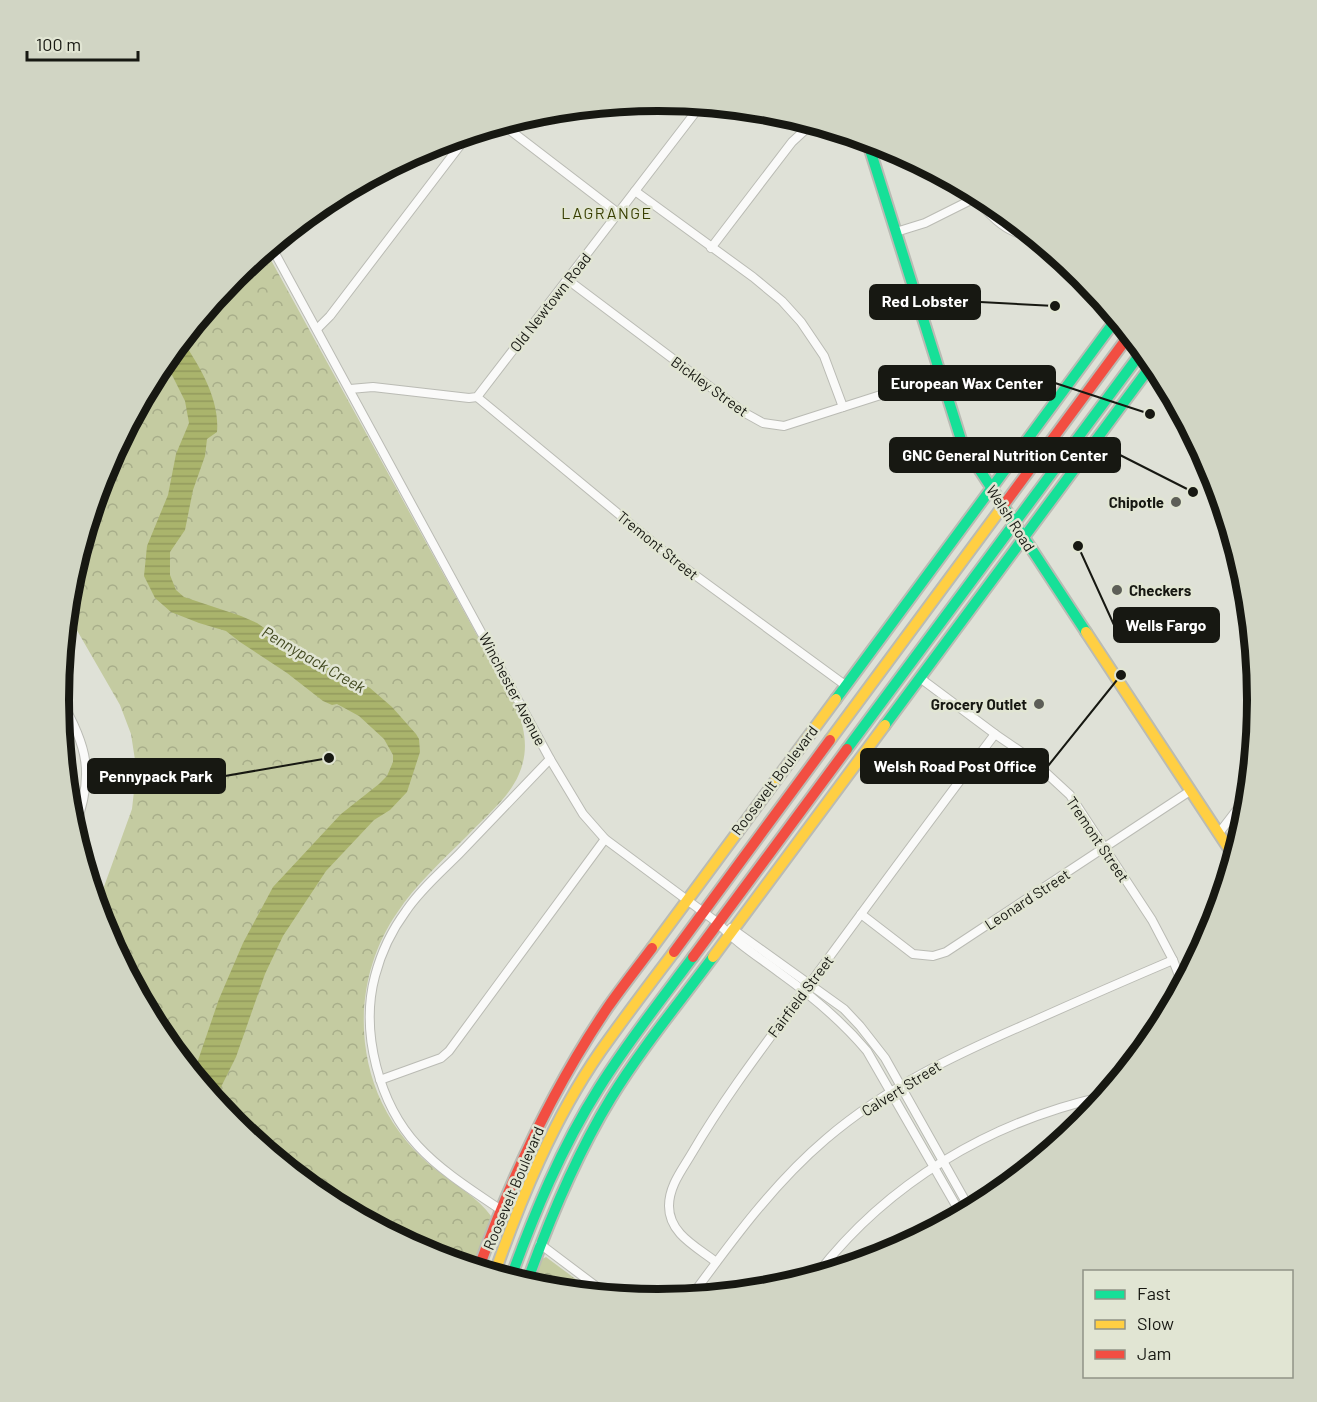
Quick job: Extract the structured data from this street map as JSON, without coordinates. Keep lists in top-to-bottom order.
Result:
{
  "streets": {
    "main road": ["Welsh Road", "Roosevelt Boulevard"],
    "street": [
      "Old Newtown Road",
      "Bickley Street",
      "Tremont Street",
      "Winchester Avenue",
      "Leonard Street",
      "Fairfield Street",
      "Calvert Street"
    ]
  },
  "crossings": [
    ["Old Newtown Road", "Bickley Street"],
    ["Old Newtown Road", "Tremont Street"],
    ["Bickley Street", "Welsh Road"],
    ["Welsh Road", "Roosevelt Boulevard"],
    ["Welsh Road", "Leonard Street"],
    ["Tremont Street", "Roosevelt Boulevard"],
    ["Tremont Street", "Leonard Street"],
    ["Tremont Street", "Fairfield Street"],
    ["Tremont Street", "Calvert Street"],
    ["Winchester Avenue", "Roosevelt Boulevard"],
    ["Leonard Street", "Fairfield Street"],
    ["Fairfield Street", "Calvert Street"]
  ],
  "districts": ["LAGRANGE"],
  "water": ["Pennypack Creek"],
  "places": [
    "Red Lobster",
    "European Wax Center",
    "GNC General Nutrition Center",
    "Chipotle",
    "Wells Fargo",
    "Checkers",
    "Welsh Road Post Office",
    "Grocery Outlet",
    "Pennypack Park"
  ],
  "legend": ["Fast", "Slow", "Jam"],
  "scale_bar": "100 m"
}
